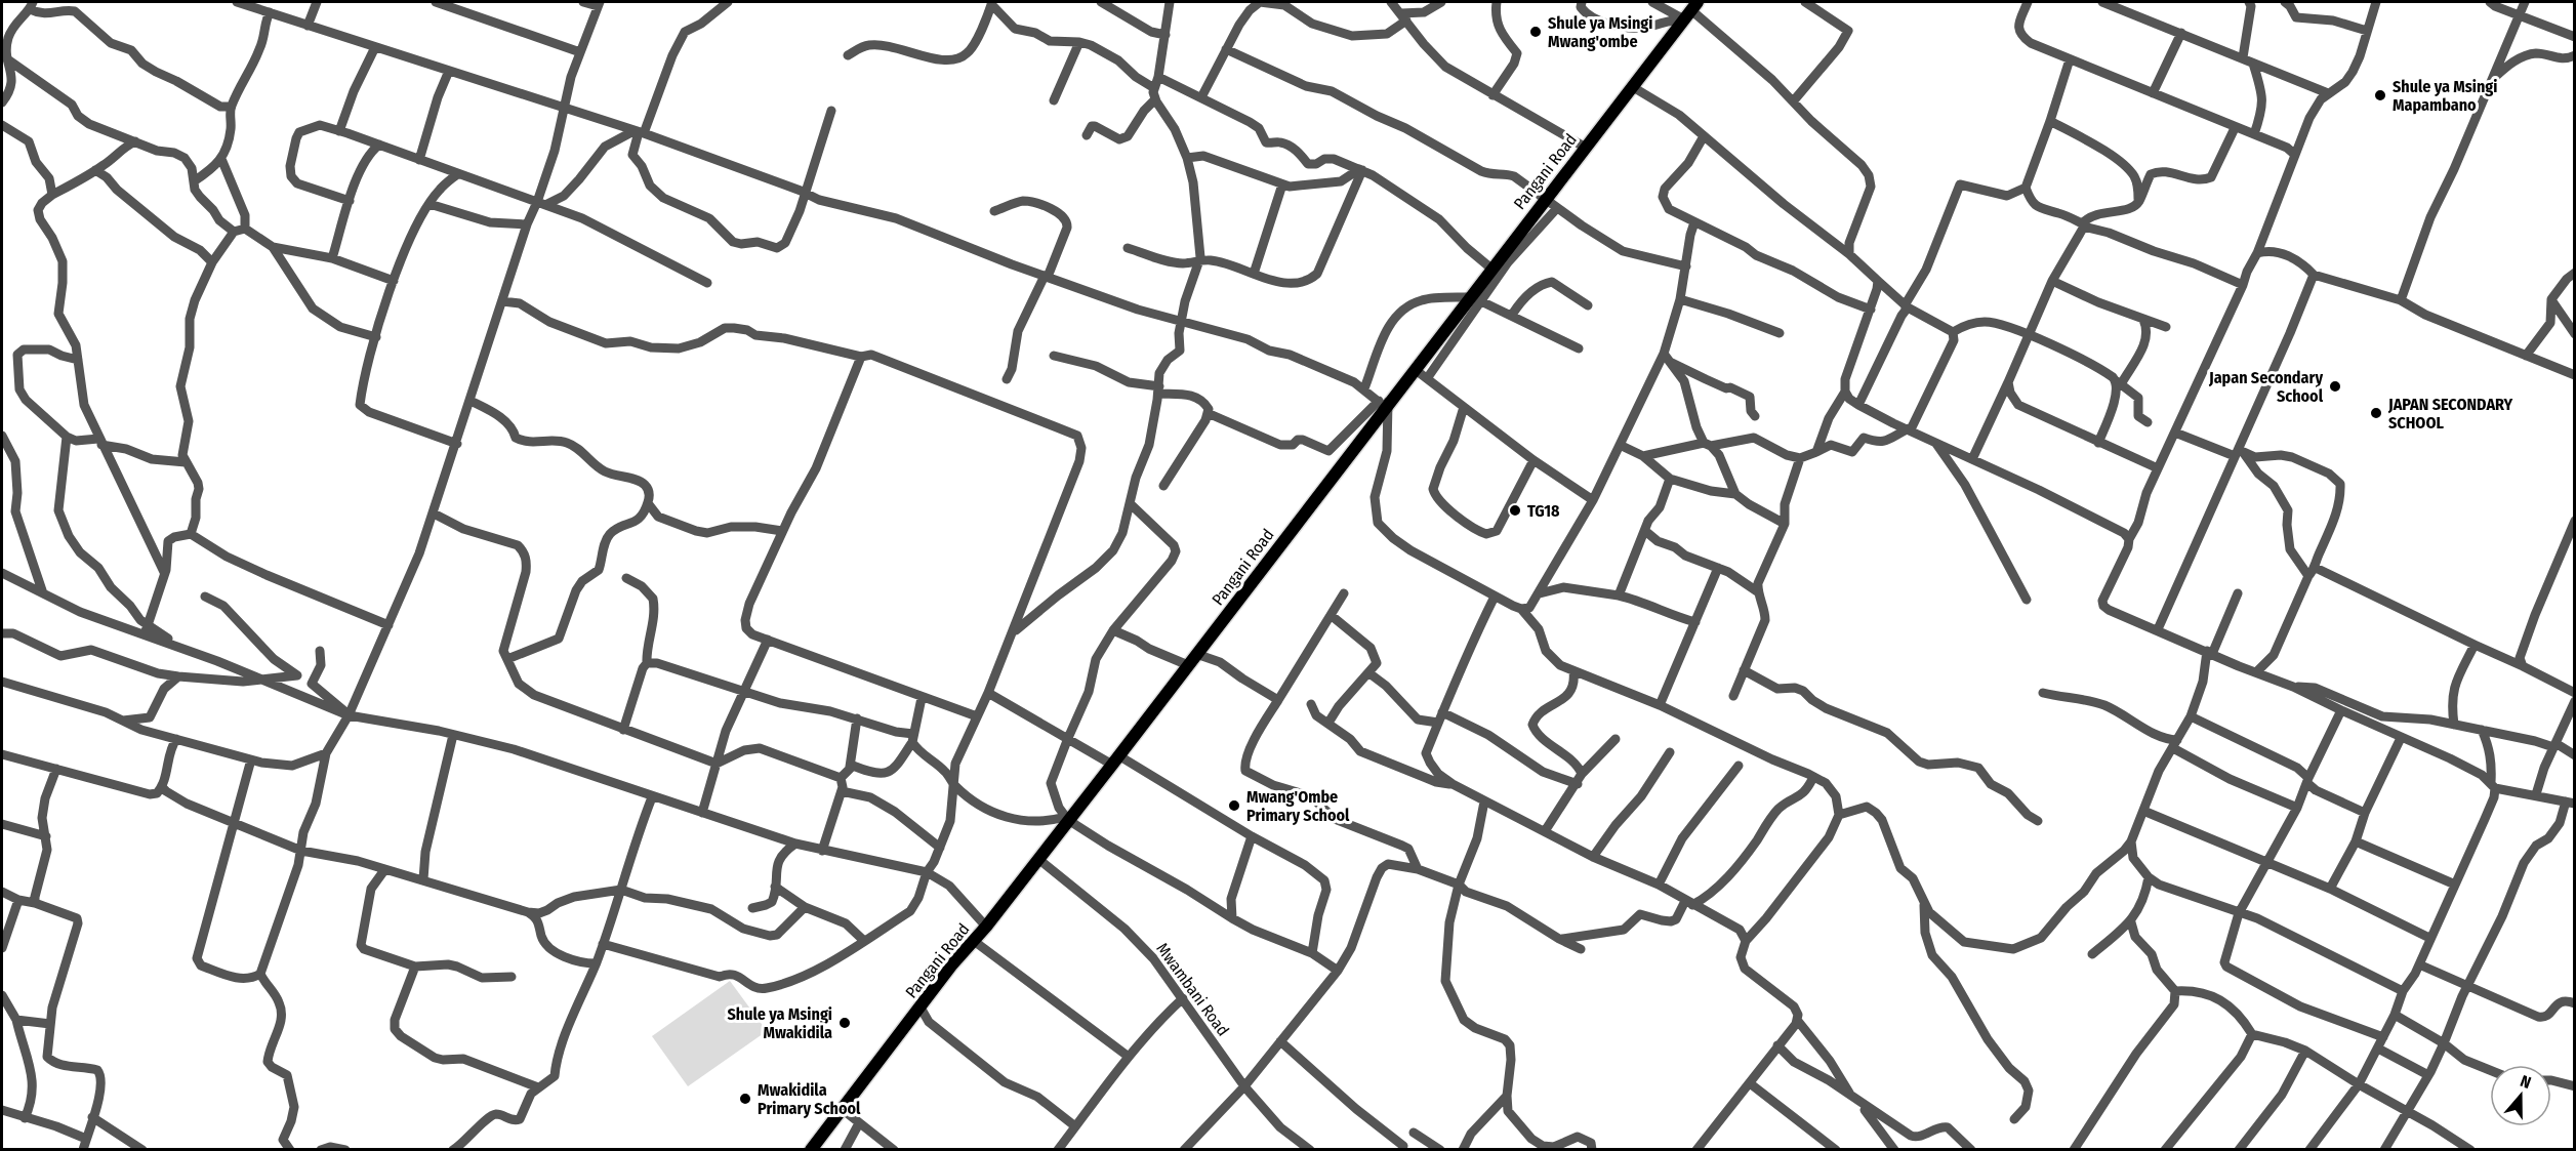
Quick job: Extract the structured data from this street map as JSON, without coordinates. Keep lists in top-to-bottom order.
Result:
{
  "streets": {
    "main road": ["Pangani Road"],
    "street": ["Mwambani Road"]
  },
  "crossings": [
    ["Pangani Road", "Mwambani Road"]
  ],
  "places": [
    "Shule ya Msingi Mwang'ombe",
    "Shule ya Msingi Mapambano",
    "Japan Secondary School",
    "JAPAN SECONDARY SCHOOL",
    "TG18",
    "Mwang'Ombe Primary School",
    "Shule ya Msingi Mwakidila",
    "Mwakidila Primary School"
  ],
  "north": "top"
}
